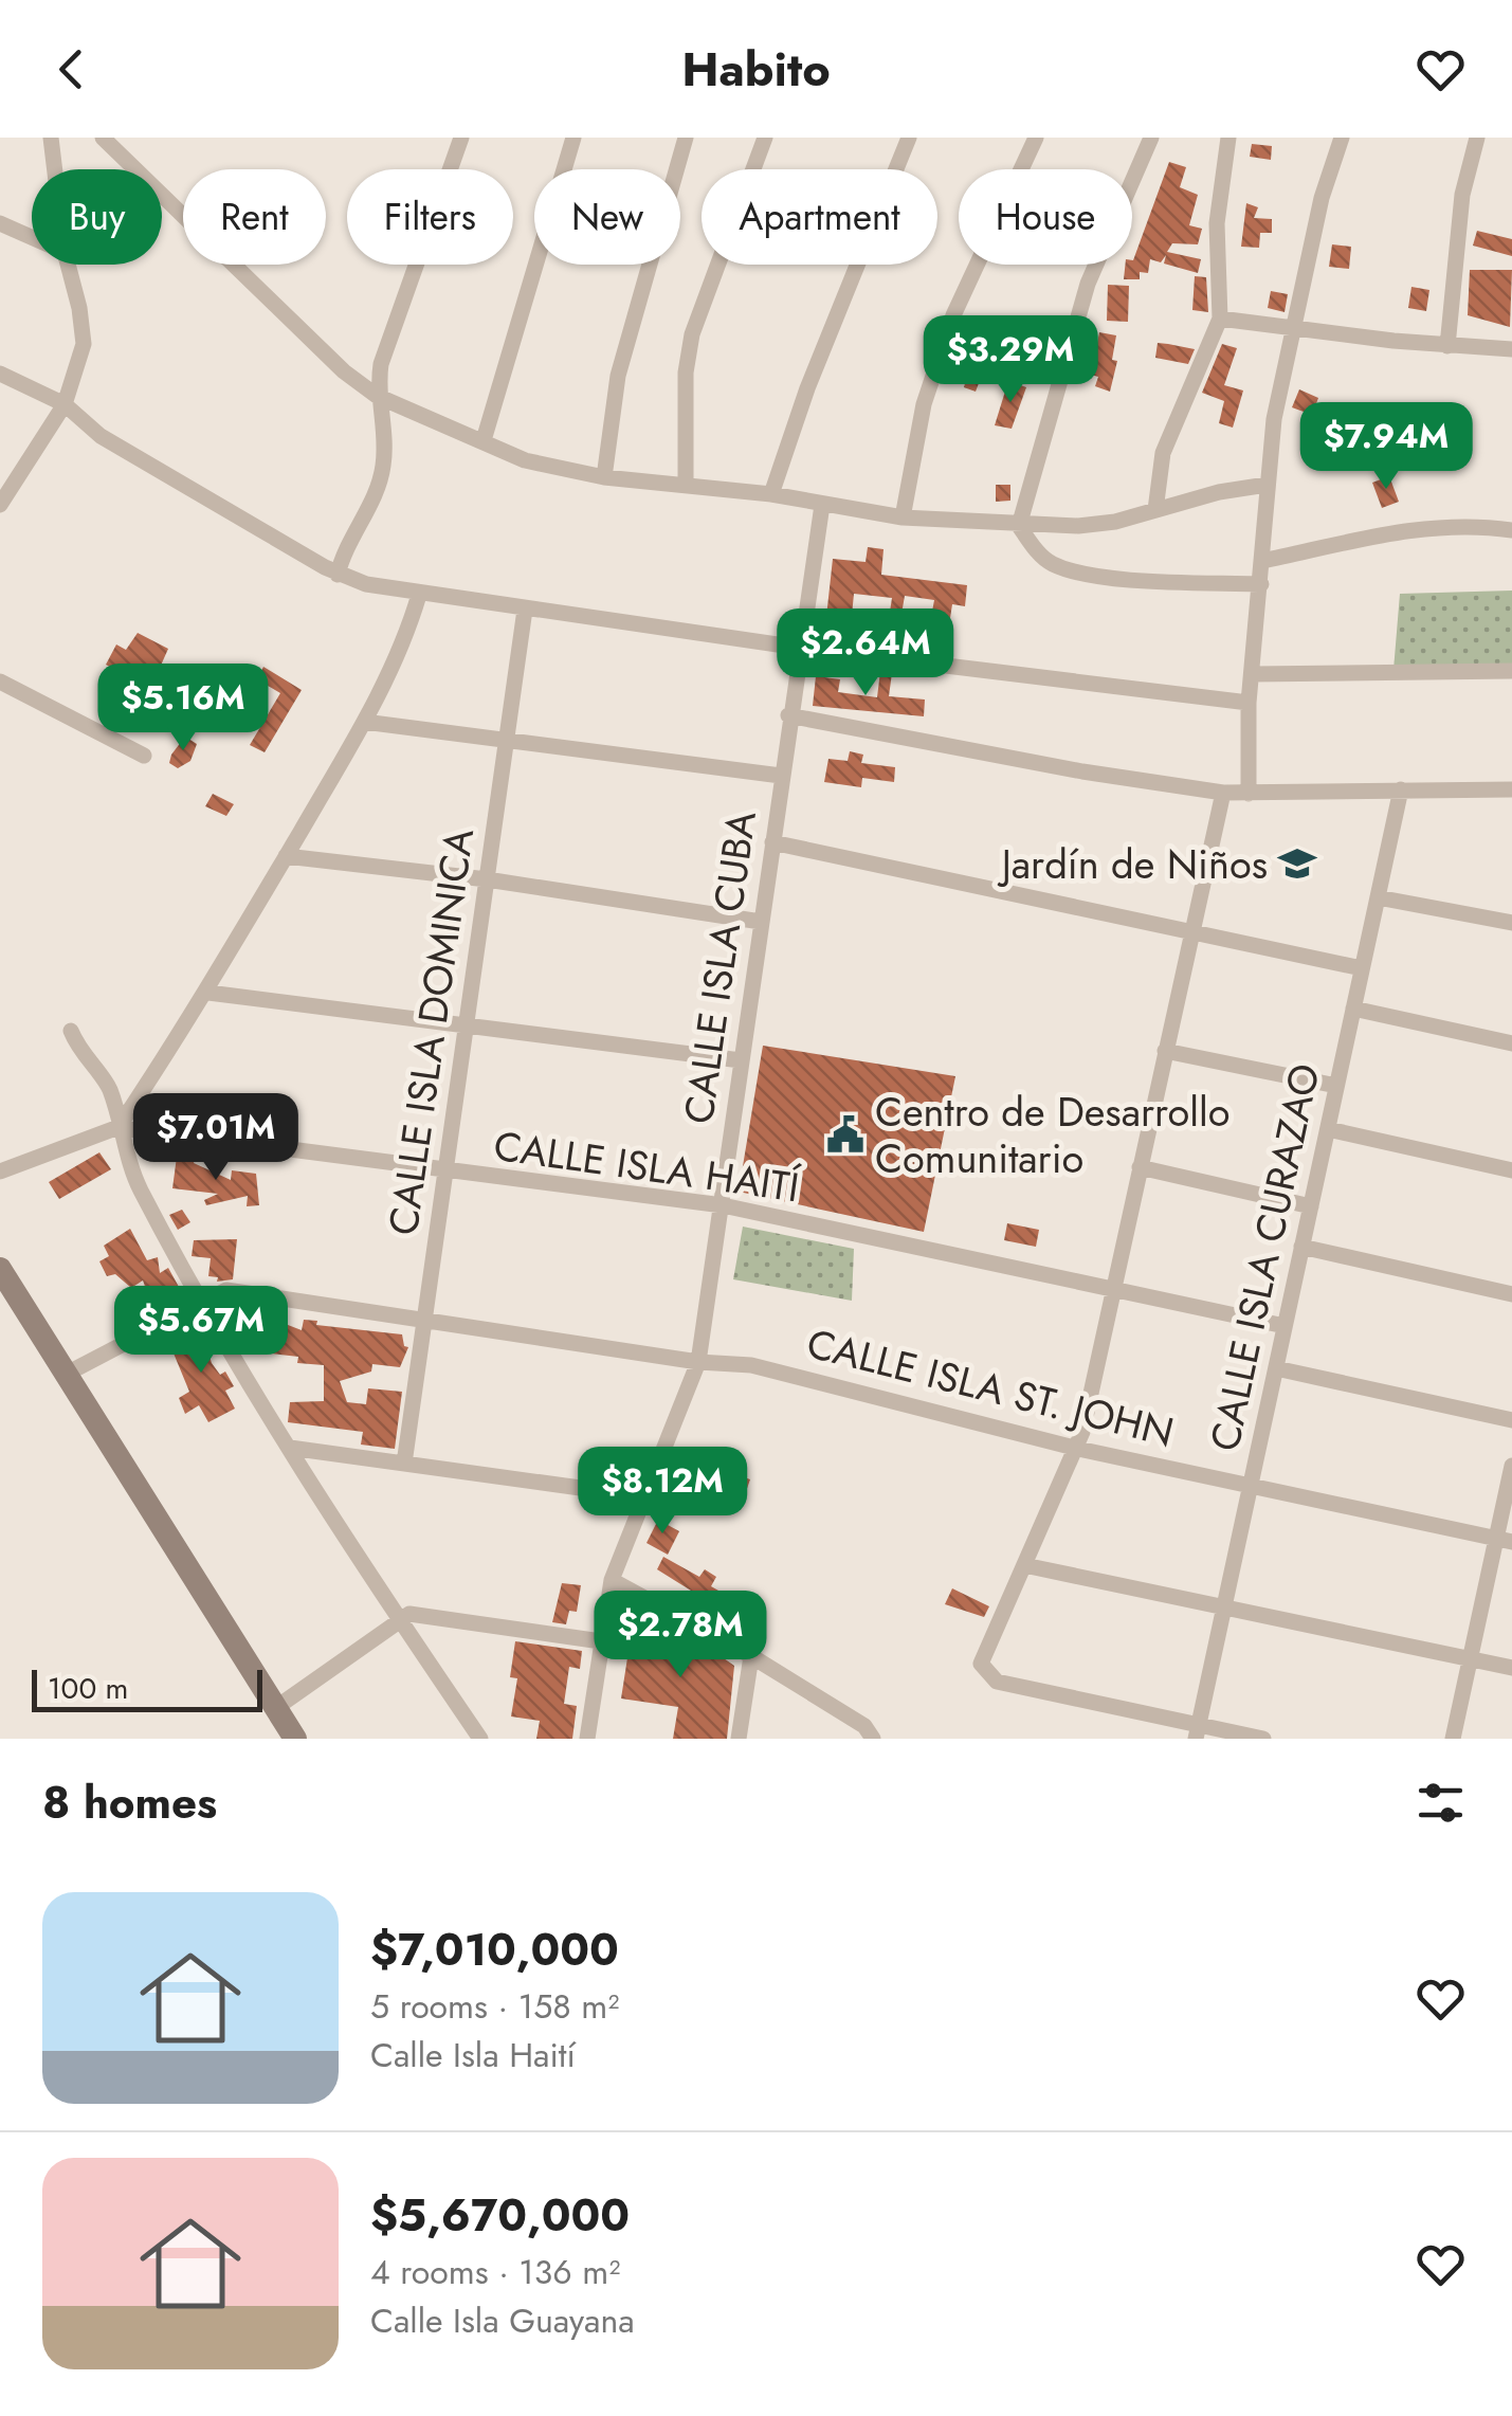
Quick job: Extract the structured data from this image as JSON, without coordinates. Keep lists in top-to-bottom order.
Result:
{
  "streets": {
    "street": [
      "CALLE ISLA CUBA",
      "CALLE ISLA DOMINICA",
      "CALLE ISLA HAITÍ",
      "CALLE ISLA CURAZAO",
      "CALLE ISLA ST. JOHN"
    ]
  },
  "crossings": [
    ["CALLE ISLA CUBA", "CALLE ISLA HAITÍ"],
    ["CALLE ISLA CUBA", "CALLE ISLA ST. JOHN"],
    ["CALLE ISLA DOMINICA", "CALLE ISLA HAITÍ"],
    ["CALLE ISLA DOMINICA", "CALLE ISLA ST. JOHN"],
    ["CALLE ISLA HAITÍ", "CALLE ISLA CURAZAO"],
    ["CALLE ISLA CURAZAO", "CALLE ISLA ST. JOHN"]
  ],
  "places": {
    "school or university": ["Jardín de Niños"],
    "public building": ["Centro de Desarrollo Comunitario"]
  },
  "scale_bar": "100 m",
  "page": {
    "header": "Habito",
    "chip": [
      "Buy",
      "Rent",
      "Filters",
      "New",
      "Apartment",
      "House"
    ],
    "price": [
      "$3.29M",
      "$7.94M",
      "$2.64M",
      "$5.16M",
      "$7.01M",
      "$5.67M",
      "$8.12M",
      "$2.78M"
    ],
    "scale": "100 m",
    "heading": "8 homes",
    "list": [
      {
        "name": "$7,010,000",
        "note": "5 rooms · 158 m² · Calle Isla Haití"
      },
      {
        "name": "$5,670,000",
        "note": "4 rooms · 136 m² · Calle Isla Guayana"
      }
    ]
  }
}
